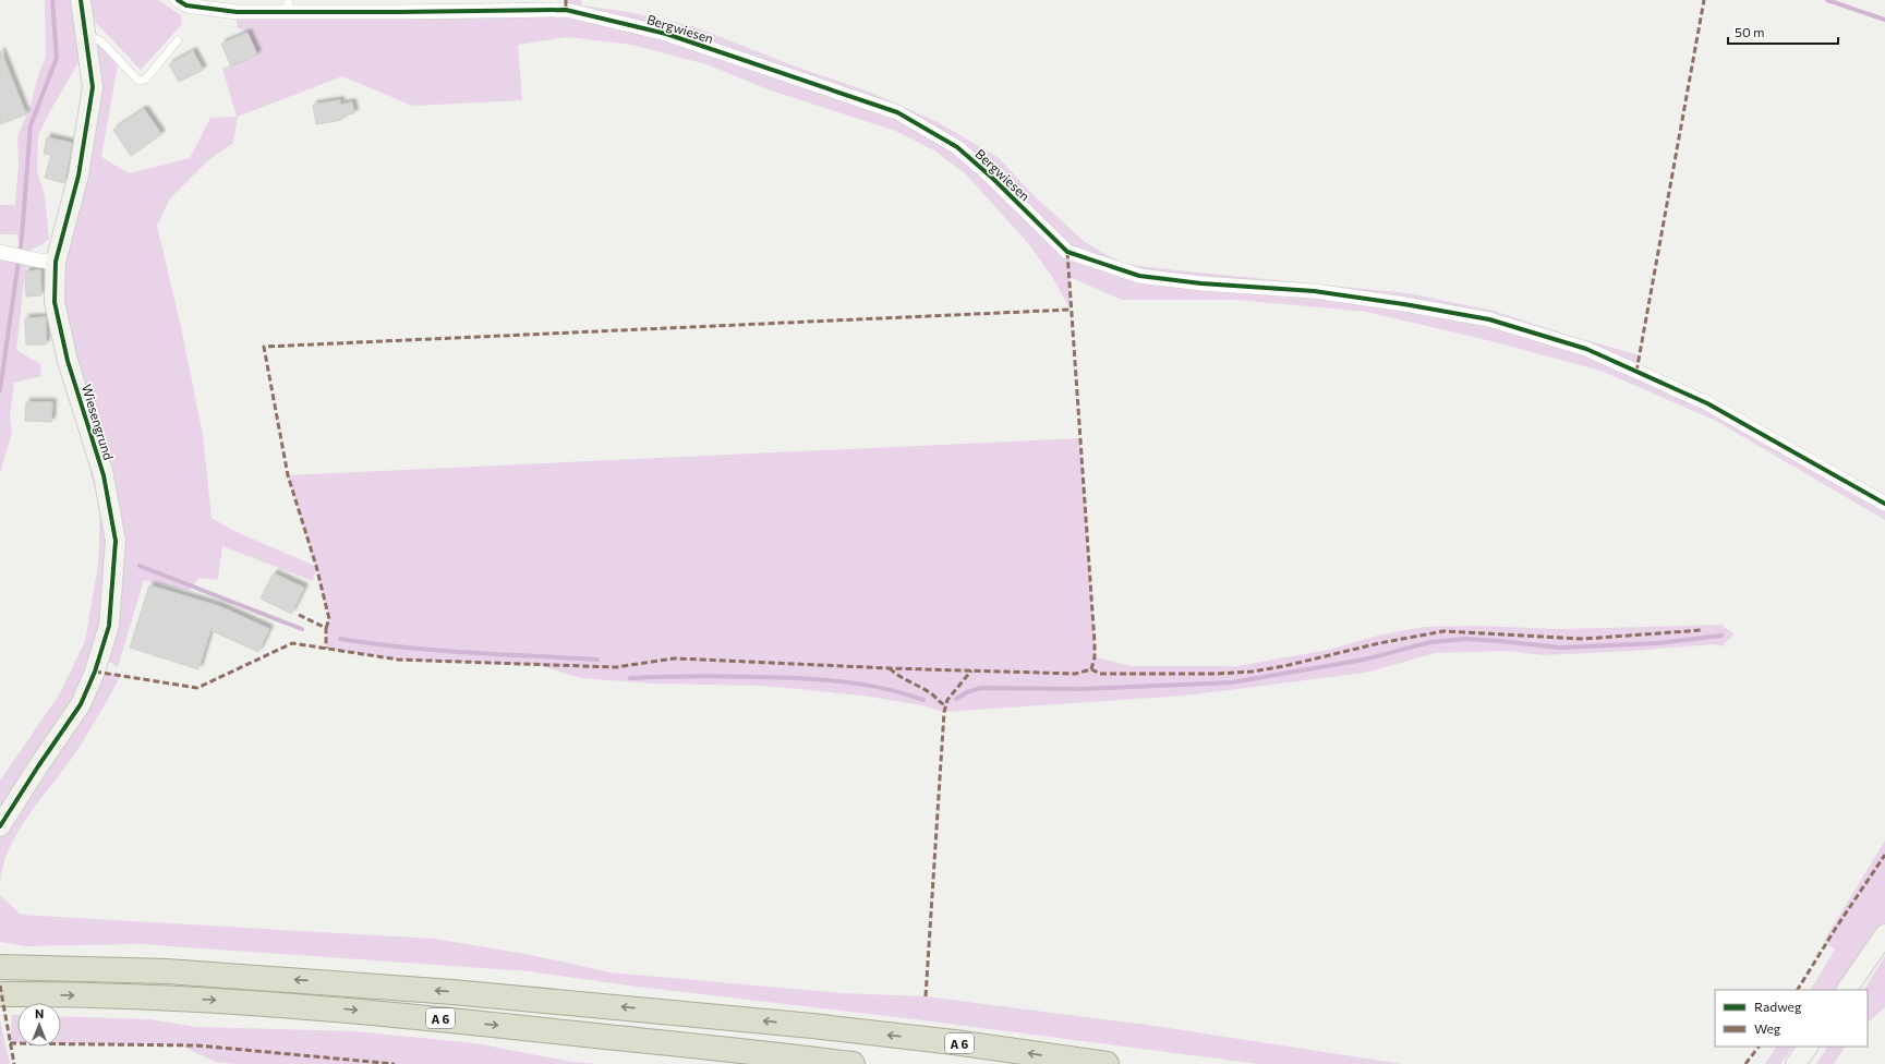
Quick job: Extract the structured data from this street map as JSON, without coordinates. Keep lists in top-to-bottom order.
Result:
{
  "streets": {
    "highway": ["A 6"],
    "street": ["Bergwiesen", "Wiesengrund"]
  },
  "legend": ["Radweg", "Weg"],
  "scale_bar": "50 m",
  "north": "top"
}
